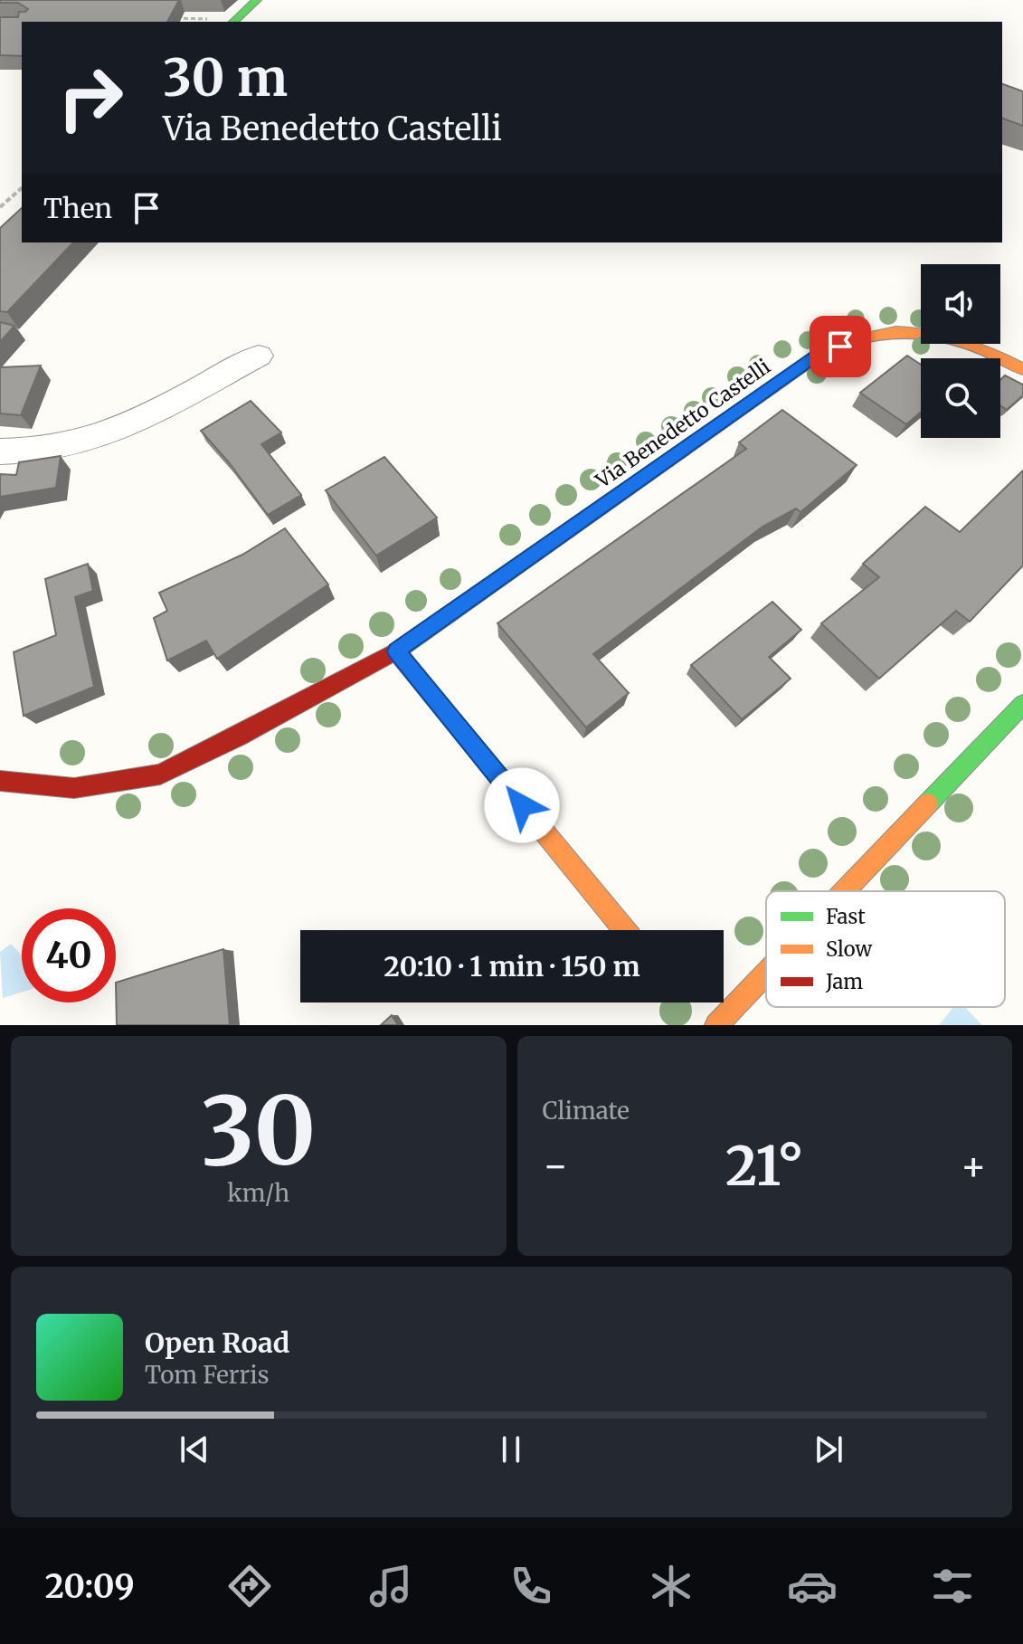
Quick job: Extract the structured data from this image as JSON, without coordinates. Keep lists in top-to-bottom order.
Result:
{
  "streets": {
    "street": ["Via Benedetto Castelli"]
  },
  "legend": ["Fast", "Slow", "Jam"],
  "page": {
    "turn": ["30 m", "Via Benedetto Castelli"],
    "then": "Then",
    "limit": "40",
    "trip": "20:10 · 1 min · 150 m",
    "tile": [
      ["30", "km/h"],
      "Climate"
    ],
    "heat": ["−", "21°", "+"],
    "song": ["Open Road", "Tom Ferris"],
    "tabs": "20:09"
  }
}
